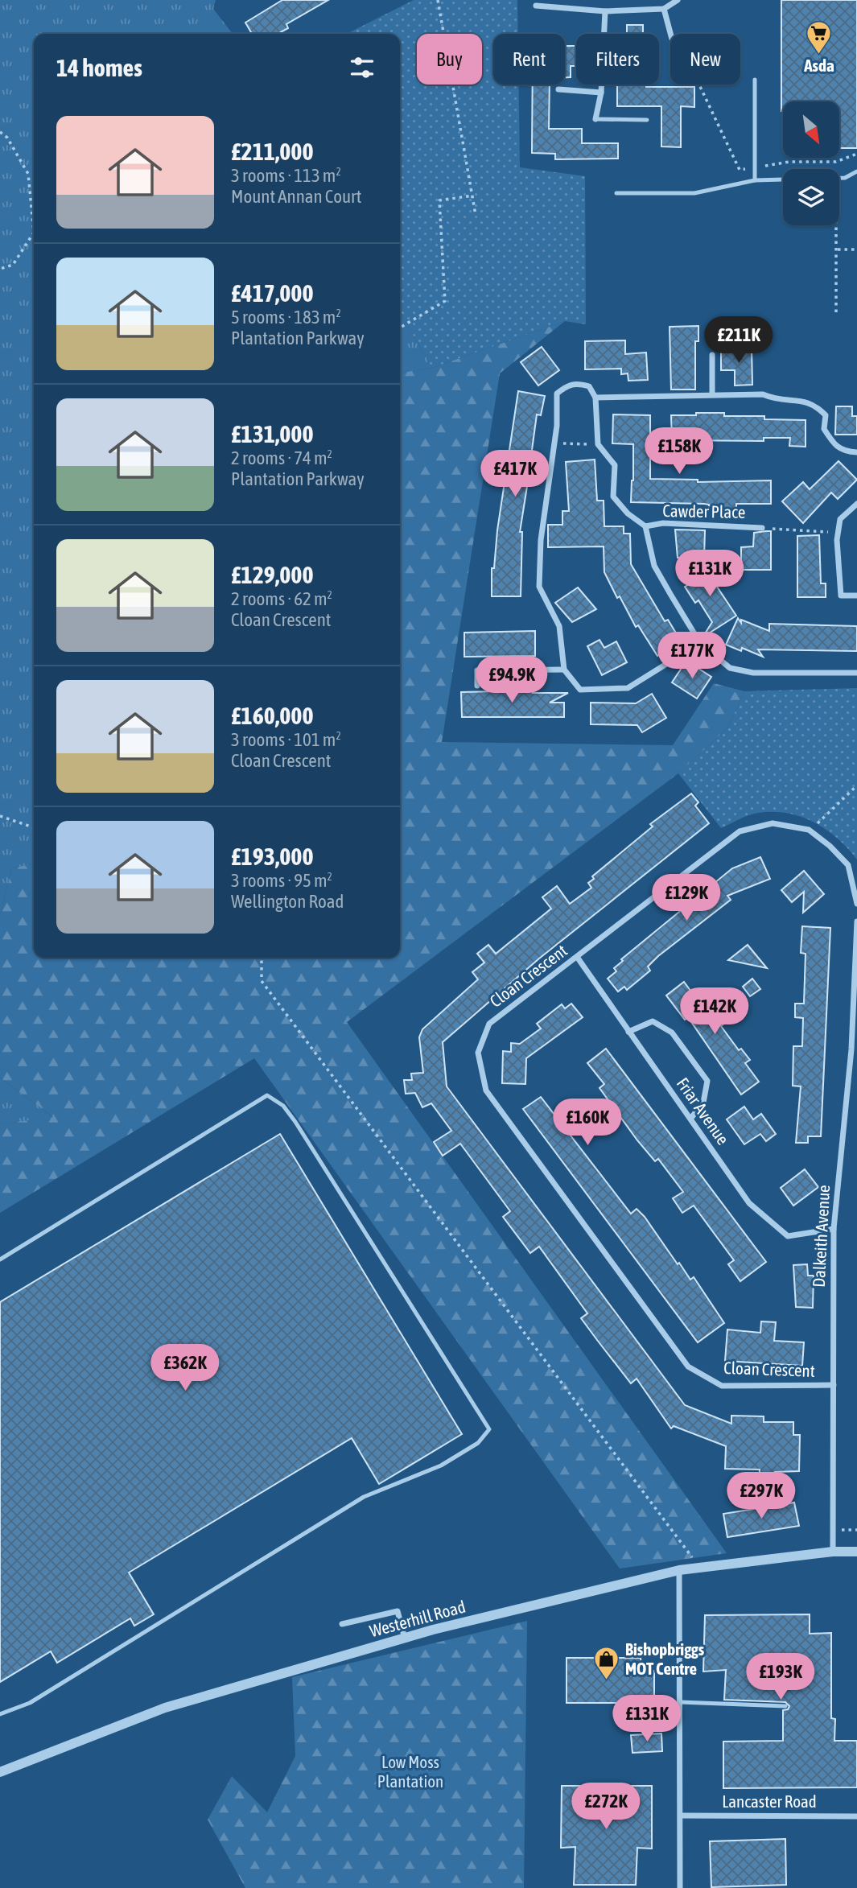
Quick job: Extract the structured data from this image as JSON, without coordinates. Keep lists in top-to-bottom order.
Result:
{
  "streets": {
    "street": [
      "Cawder Place",
      "Cloan Crescent",
      "Friar Avenue",
      "Dalkeith Avenue",
      "Westerhill Road",
      "Lancaster Road"
    ]
  },
  "crossings": [
    ["Cloan Crescent", "Friar Avenue"],
    ["Cloan Crescent", "Dalkeith Avenue"],
    ["Friar Avenue", "Dalkeith Avenue"],
    ["Dalkeith Avenue", "Westerhill Road"]
  ],
  "parks": ["Low Moss Plantation"],
  "places": {
    "supermarket": ["Asda"],
    "shop": ["Bishopbriggs MOT Centre"]
  },
  "north": "bottom right",
  "page": {
    "chip": [
      "Buy",
      "Rent",
      "Filters",
      "New"
    ],
    "heading": "14 homes",
    "list": [
      {
        "name": "£211,000",
        "note": "3 rooms · 113 m² · Mount Annan Court"
      },
      {
        "name": "£417,000",
        "note": "5 rooms · 183 m² · Plantation Parkway"
      },
      {
        "name": "£131,000",
        "note": "2 rooms · 74 m² · Plantation Parkway"
      },
      {
        "name": "£129,000",
        "note": "2 rooms · 62 m² · Cloan Crescent"
      },
      {
        "name": "£160,000",
        "note": "3 rooms · 101 m² · Cloan Crescent"
      },
      {
        "name": "£193,000",
        "note": "3 rooms · 95 m² · Wellington Road"
      }
    ],
    "price": [
      "£211K",
      "£158K",
      "£417K",
      "£131K",
      "£177K",
      "£94.9K",
      "£129K",
      "£142K",
      "£160K",
      "£362K",
      "£297K",
      "£193K",
      "£131K",
      "£272K"
    ]
  }
}
